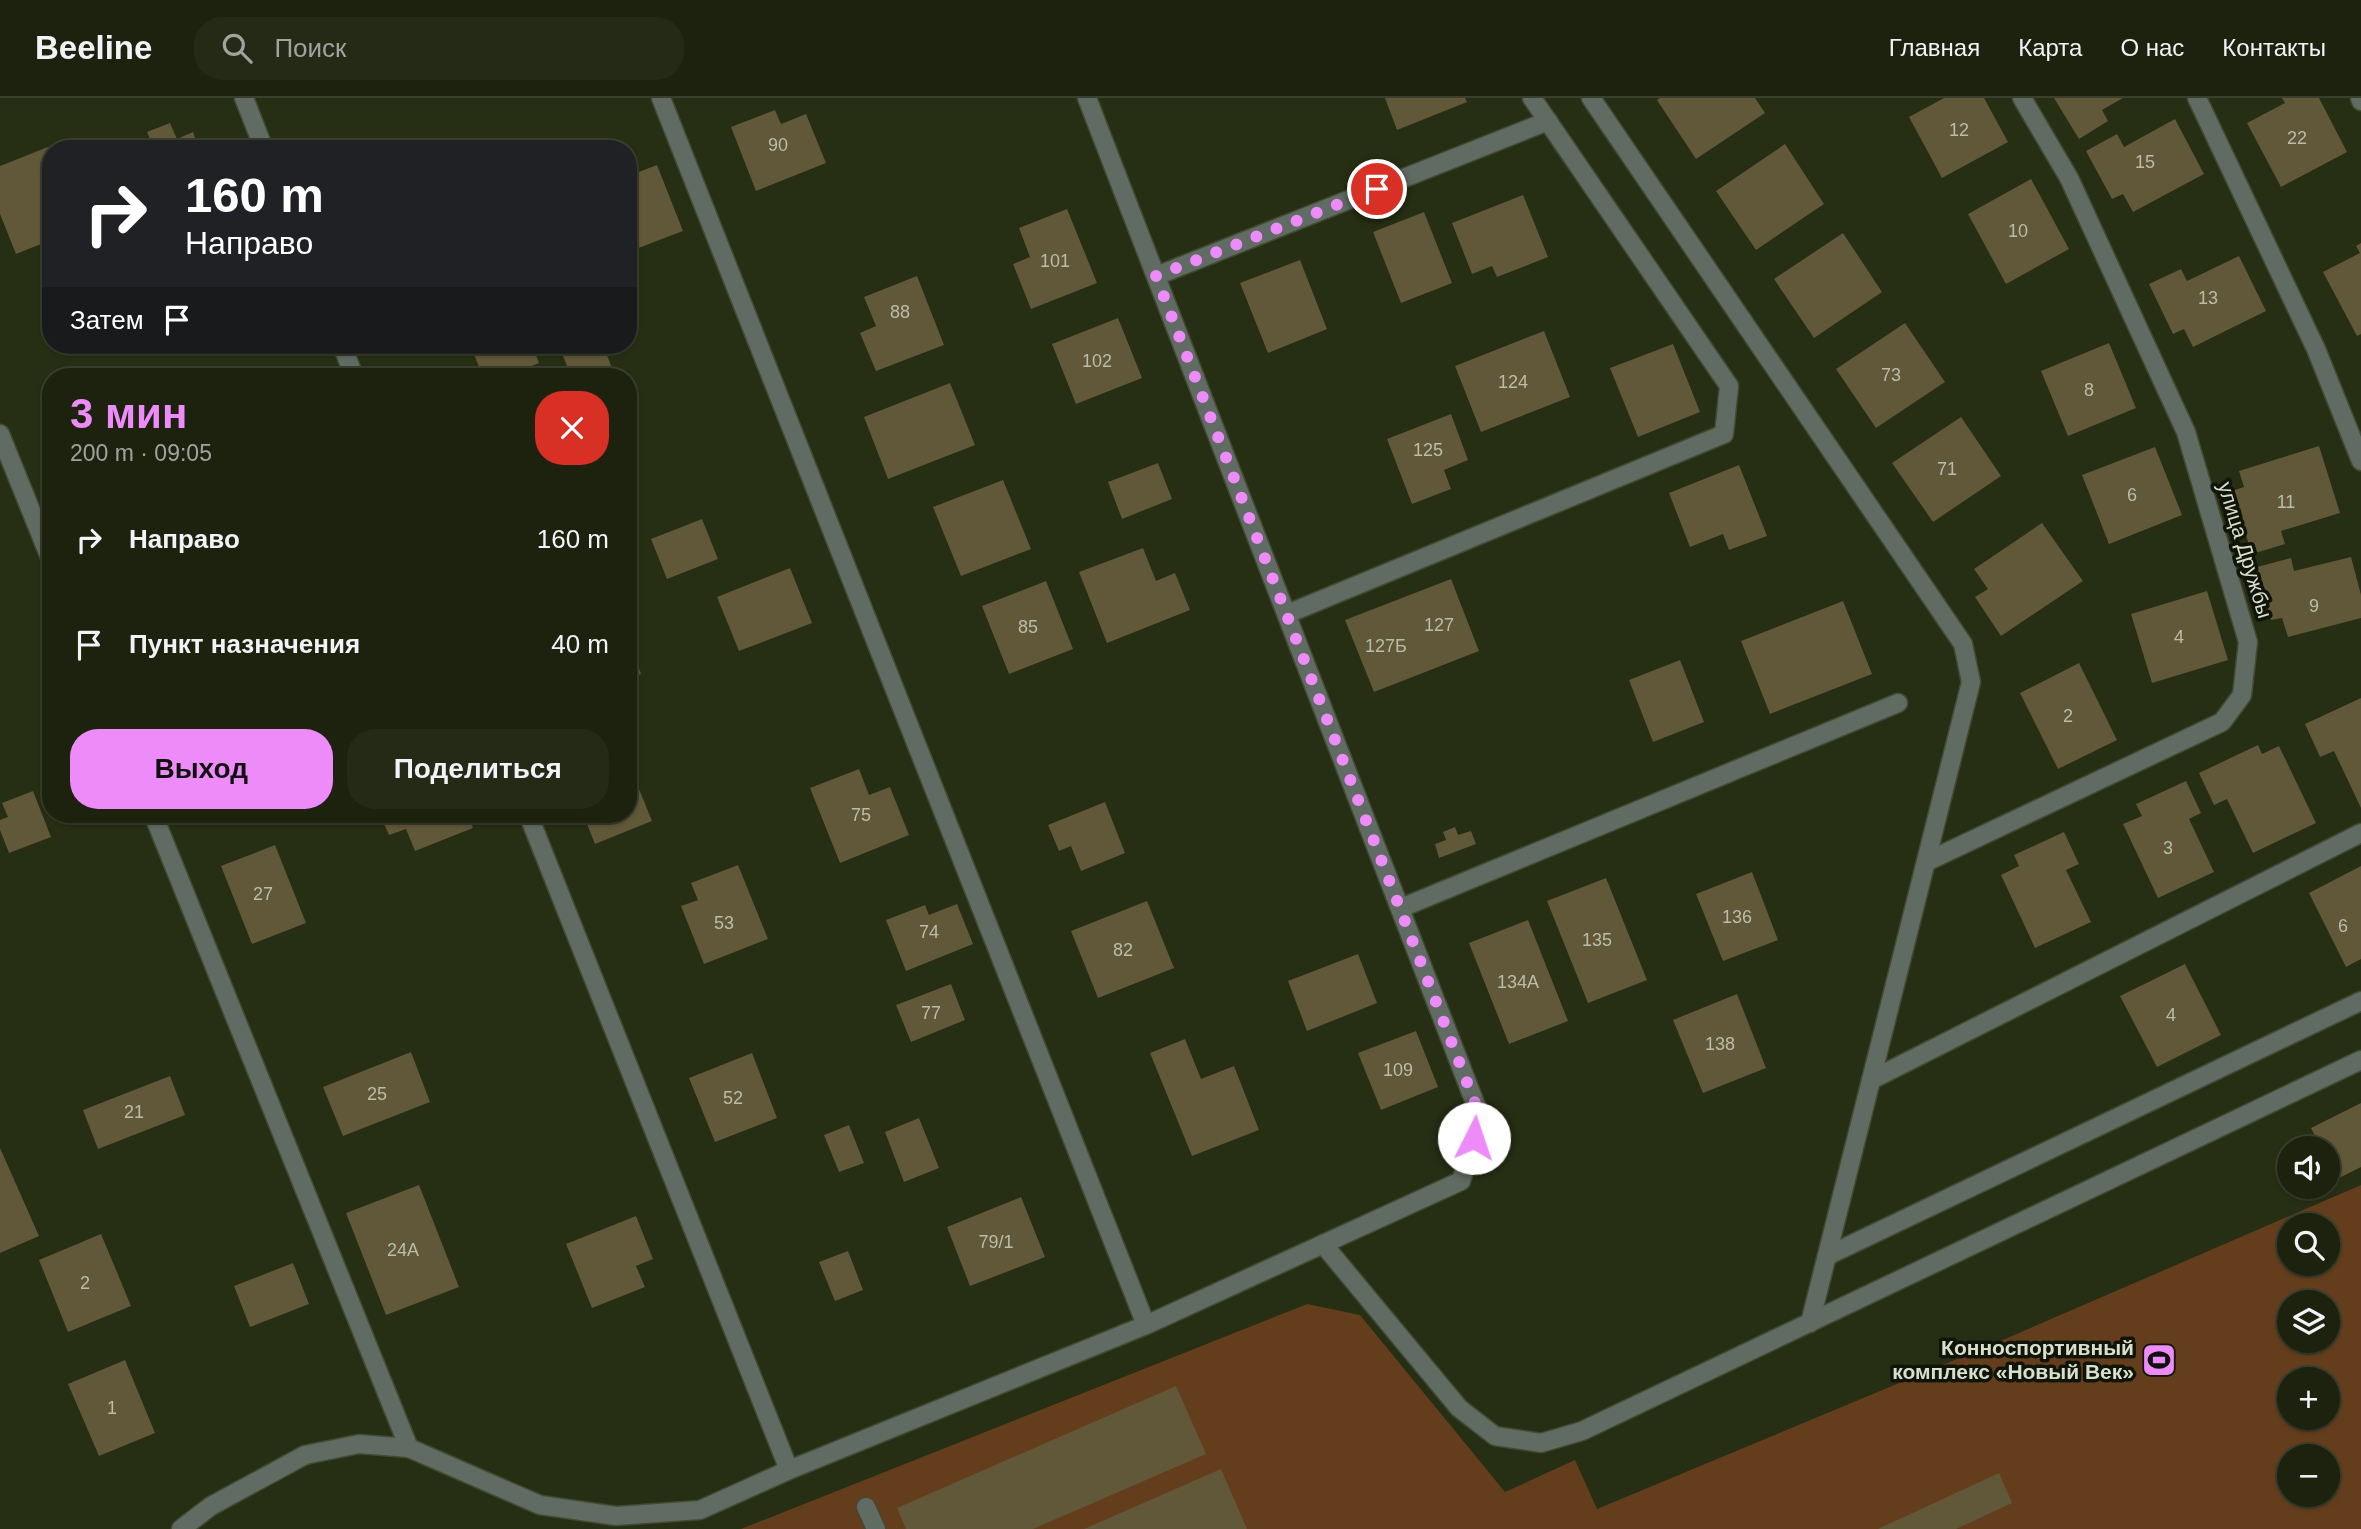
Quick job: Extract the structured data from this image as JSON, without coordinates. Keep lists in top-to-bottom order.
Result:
{
  "streets": {
    "street": ["улица Дружбы"]
  },
  "places": {
    "sports": ["Конноспортивный комплекс «Новый Век»"]
  },
  "house_numbers": [
    "12",
    "22",
    "90",
    "15",
    "10",
    "101",
    "13",
    "88",
    "102",
    "73",
    "124",
    "8",
    "125",
    "71",
    "6",
    "11",
    "9",
    "127",
    "85",
    "4",
    "127Б",
    "2",
    "75",
    "3",
    "27",
    "136",
    "53",
    "6",
    "74",
    "135",
    "82",
    "134А",
    "77",
    "4",
    "138",
    "109",
    "25",
    "52",
    "21",
    "79/1",
    "24А",
    "2",
    "1"
  ],
  "page": {
    "header": "Beeline",
    "search": "Поиск",
    "nav": [
      "Главная",
      "Карта",
      "О нас",
      "Контакты"
    ],
    "turn": ["160 m", "Направо"],
    "then": "Затем",
    "heading": ["3 мин", "200 m · 09:05"],
    "list": [
      {
        "name": "Направо",
        "value": "160 m"
      },
      {
        "name": "Пункт назначения",
        "value": "40 m"
      }
    ],
    "buttons": ["Выход", "Поделиться"],
    "map_buttons": ["+", "−"]
  }
}
